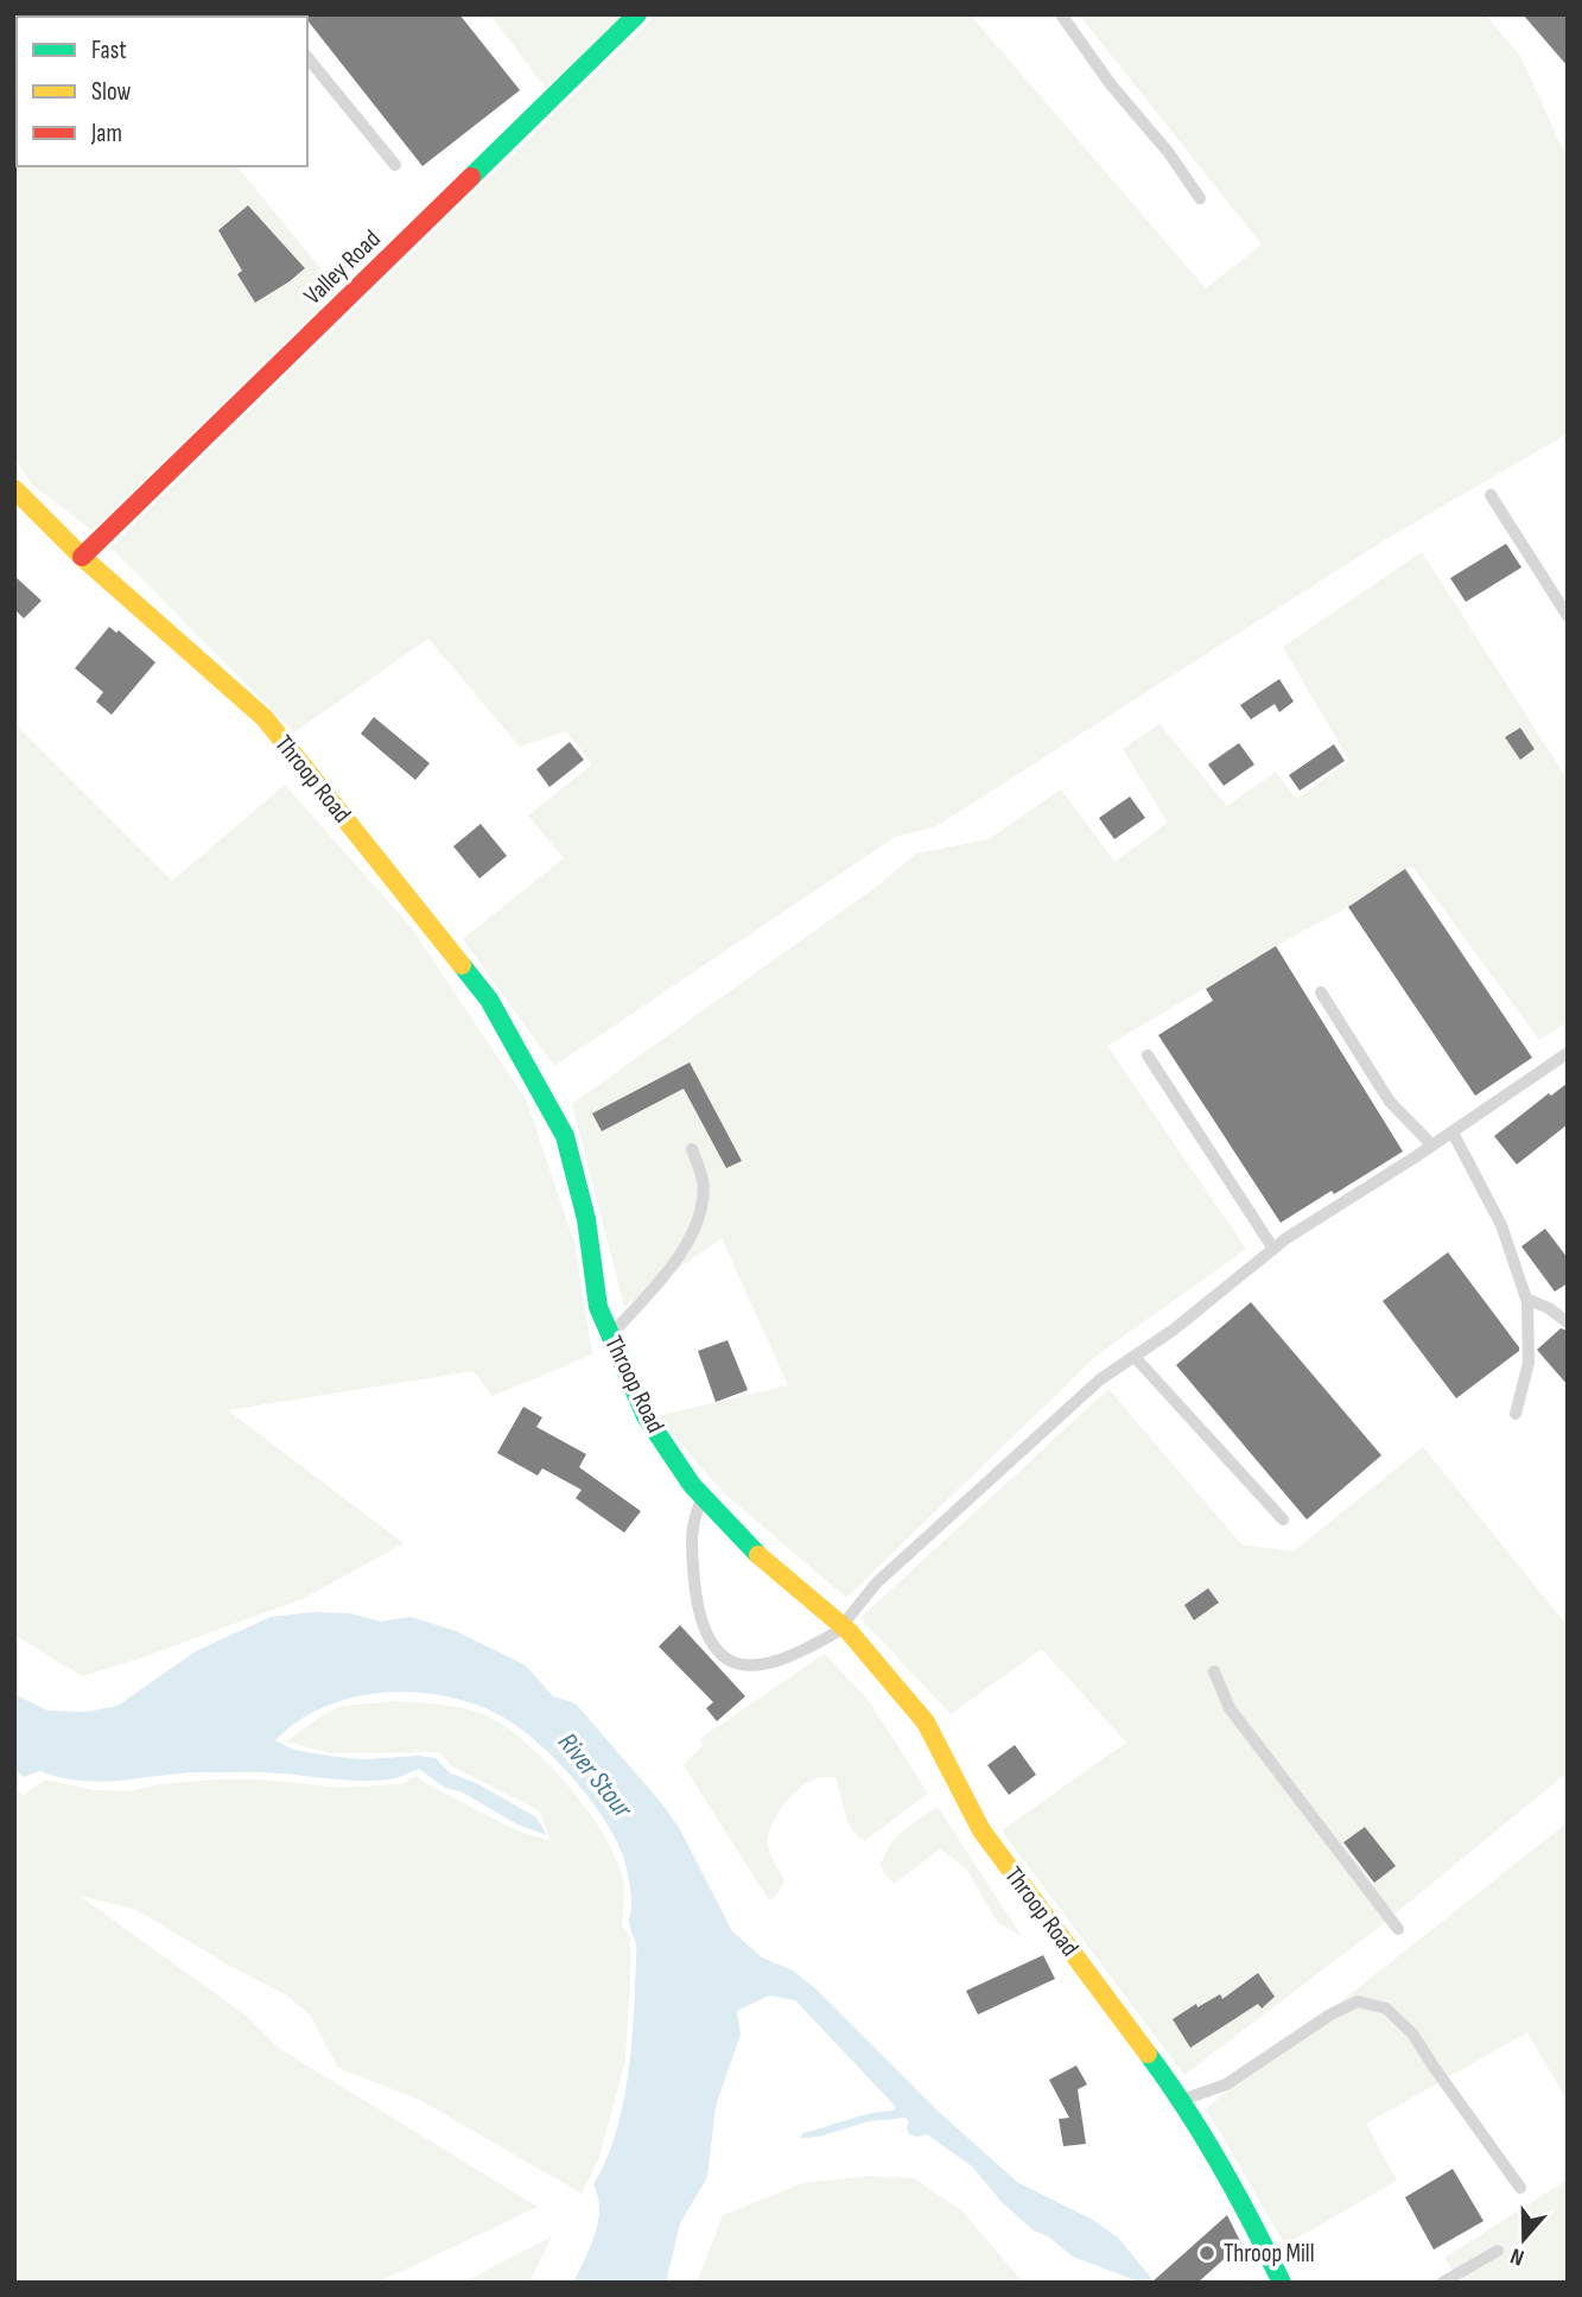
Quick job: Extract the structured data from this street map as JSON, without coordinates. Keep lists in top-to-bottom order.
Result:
{
  "streets": {
    "street": ["Valley Road", "Throop Road"]
  },
  "crossings": [
    ["Valley Road", "Throop Road"]
  ],
  "water": ["River Stour"],
  "places": ["Throop Mill"],
  "legend": ["Fast", "Slow", "Jam"],
  "north": "bottom"
}
